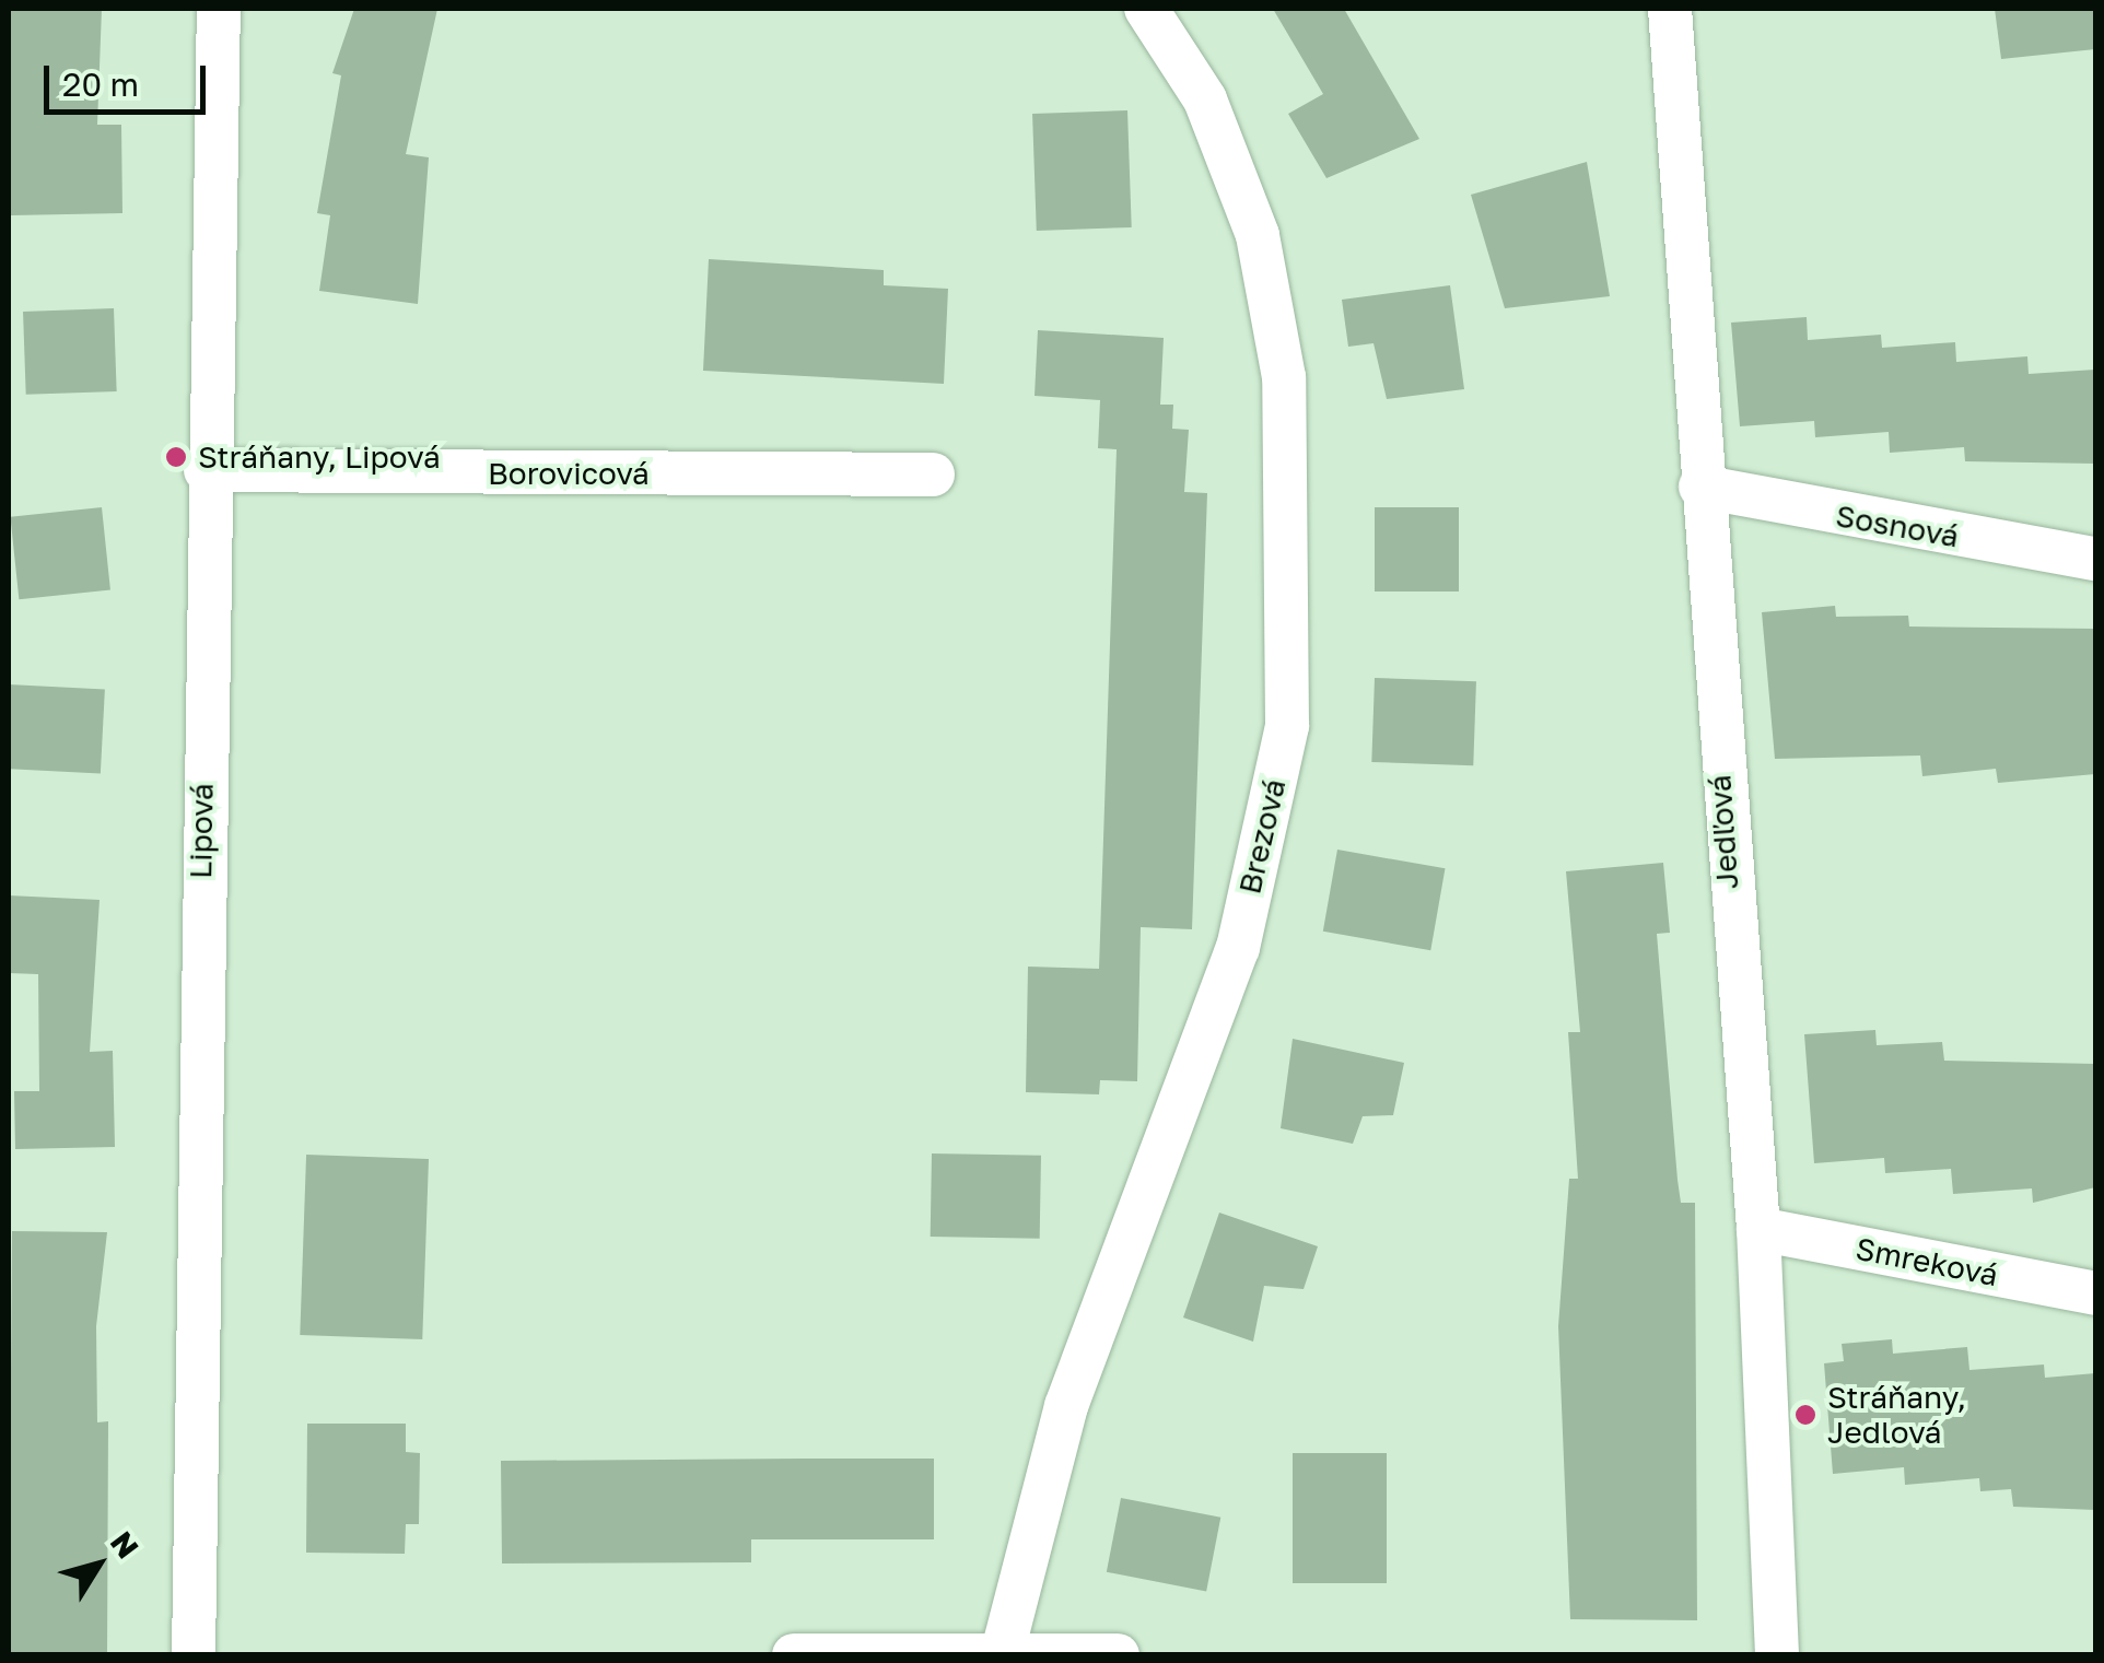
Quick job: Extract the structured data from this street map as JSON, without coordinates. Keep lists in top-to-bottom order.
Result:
{
  "streets": {
    "street": [
      "Borovicová",
      "Sosnová",
      "Lipová",
      "Jedľová",
      "Brezová",
      "Smreková"
    ]
  },
  "crossings": [
    ["Borovicová", "Lipová"],
    ["Sosnová", "Jedľová"],
    ["Jedľová", "Smreková"]
  ],
  "places": ["Stráňany, Lipová", "Stráňany, Jedlová"],
  "scale_bar": "20 m",
  "north": "top right"
}
